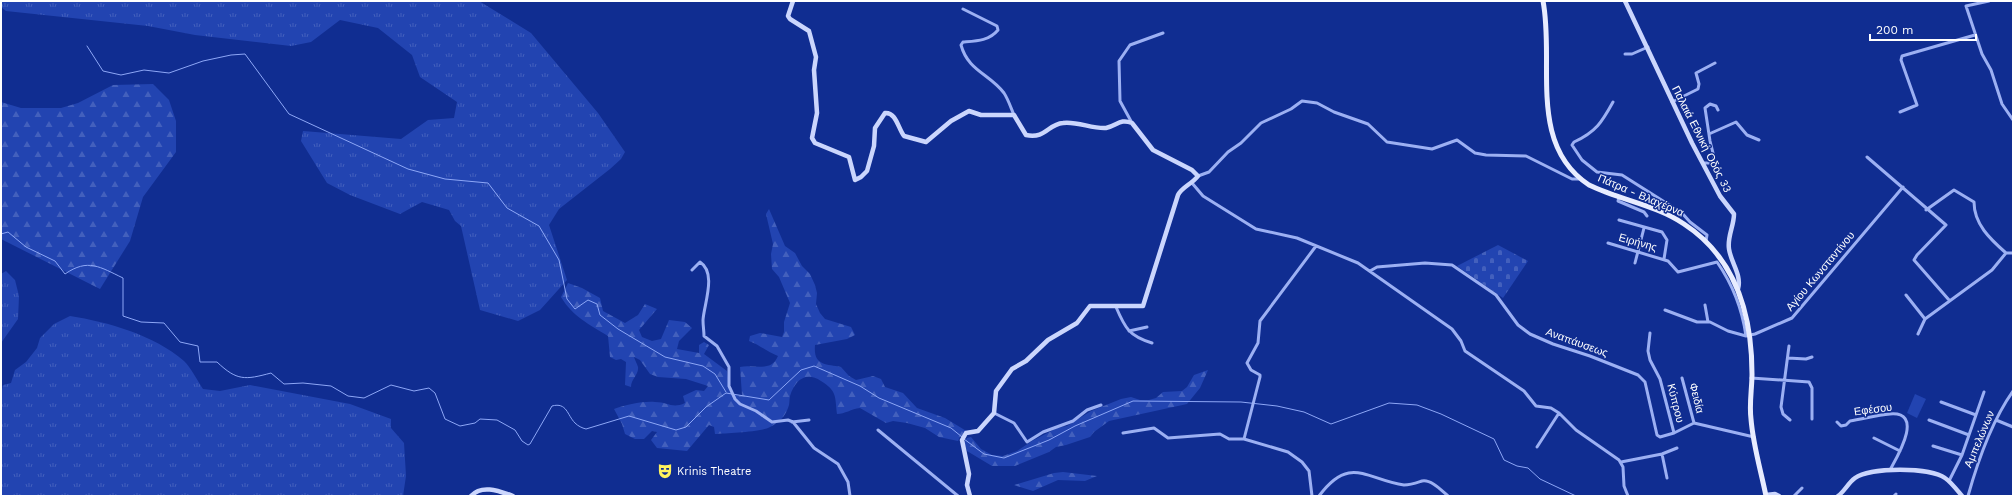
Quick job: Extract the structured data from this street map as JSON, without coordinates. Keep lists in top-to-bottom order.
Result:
{
  "streets": {
    "main road": ["Πάτρα - Βλαχέρνα"],
    "street": [
      "Παλαιά Εθνική Οδός 33",
      "Ειρήνης",
      "Αγίου Κωνσταντίνου",
      "Αναπάυσεως",
      "Φειδία",
      "Κύπρου",
      "Εφέσου",
      "Αμπελώνων"
    ]
  },
  "crossings": [
    ["Παλαιά Εθνική Οδός 33", "Πάτρα - Βλαχέρνα"],
    ["Πάτρα - Βλαχέρνα", "Αγίου Κωνσταντίνου"],
    ["Αναπάυσεως", "Φειδία"],
    ["Αναπάυσεως", "Κύπρου"]
  ],
  "places": {
    "theatre": ["Krinis Theatre"]
  },
  "scale_bar": "200 m"
}
